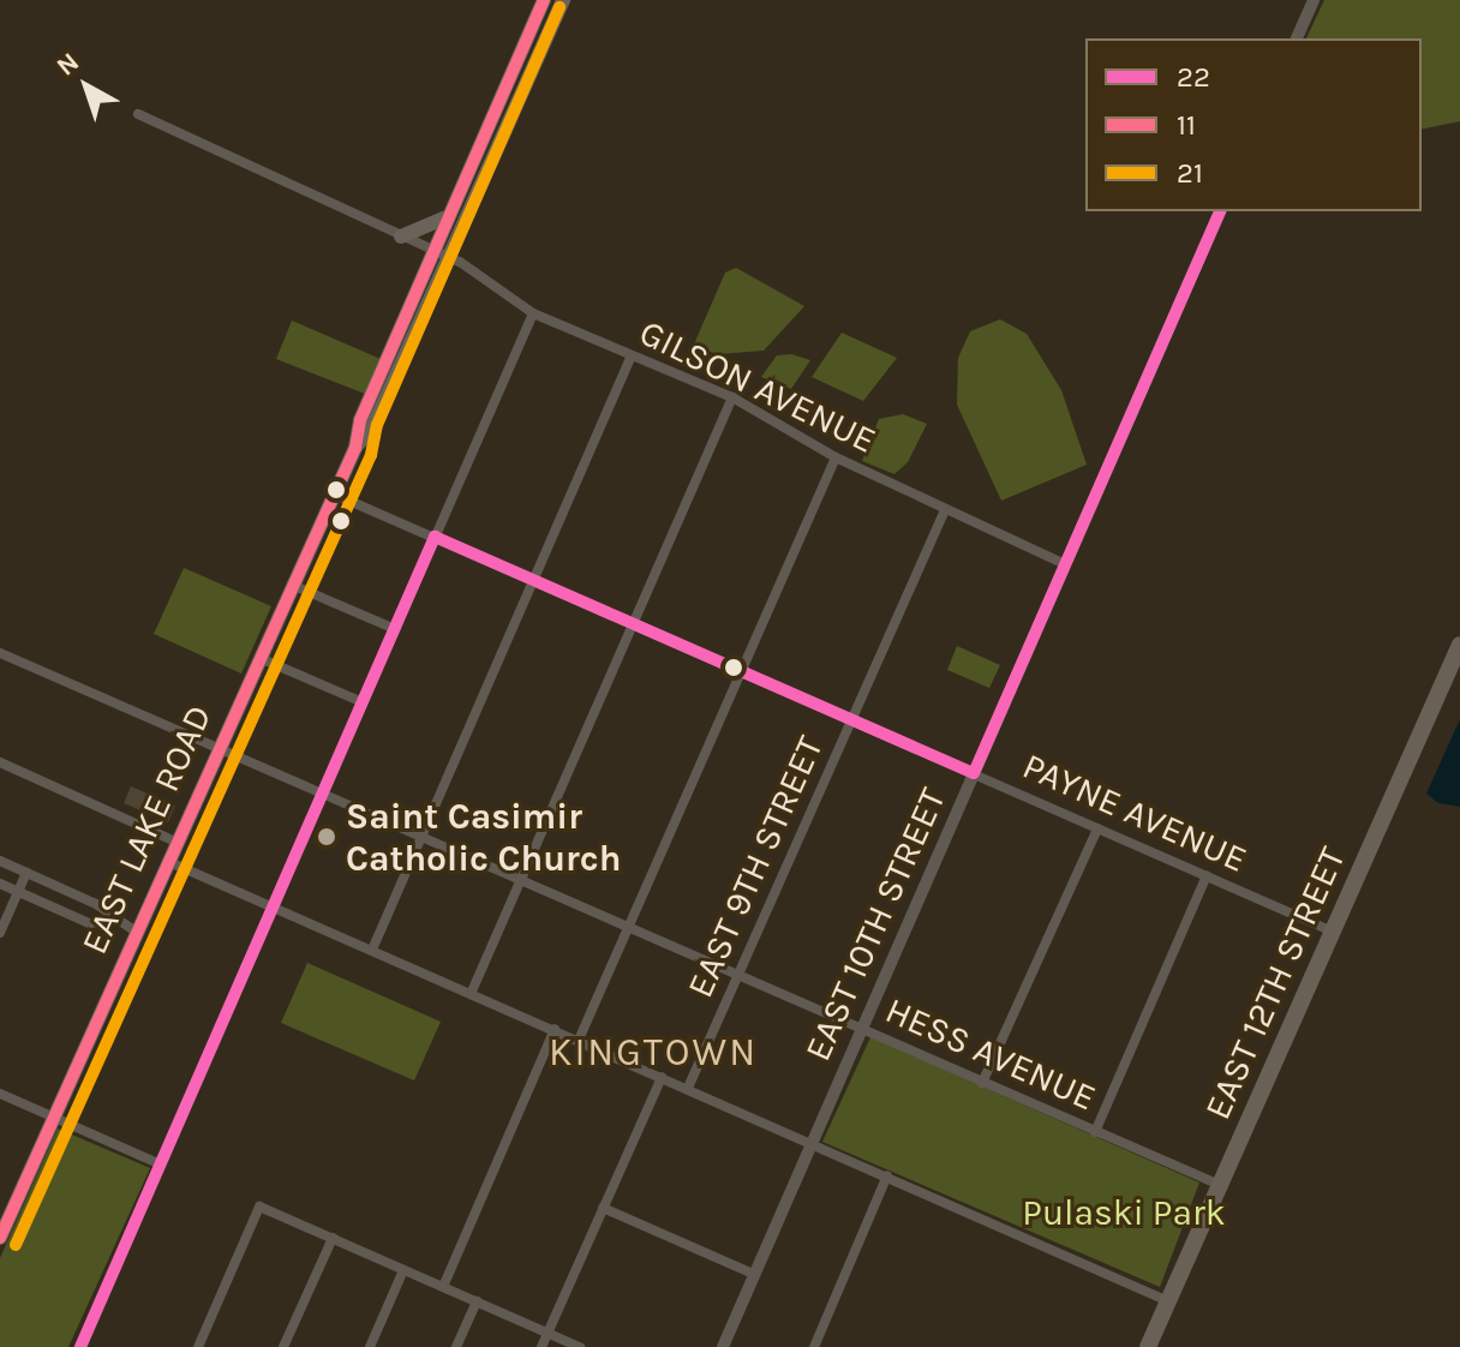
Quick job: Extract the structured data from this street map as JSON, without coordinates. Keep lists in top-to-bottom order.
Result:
{
  "streets": {
    "main road": ["EAST LAKE ROAD", "EAST 12TH STREET"],
    "street": [
      "GILSON AVENUE",
      "PAYNE AVENUE",
      "EAST 9TH STREET",
      "EAST 10TH STREET",
      "HESS AVENUE"
    ]
  },
  "crossings": [
    ["GILSON AVENUE", "EAST LAKE ROAD"],
    ["GILSON AVENUE", "EAST 9TH STREET"],
    ["GILSON AVENUE", "EAST 10TH STREET"],
    ["PAYNE AVENUE", "EAST LAKE ROAD"],
    ["PAYNE AVENUE", "EAST 9TH STREET"],
    ["PAYNE AVENUE", "EAST 10TH STREET"],
    ["PAYNE AVENUE", "EAST 12TH STREET"],
    ["EAST LAKE ROAD", "HESS AVENUE"],
    ["EAST 9TH STREET", "HESS AVENUE"],
    ["EAST 10TH STREET", "HESS AVENUE"],
    ["EAST 12TH STREET", "HESS AVENUE"]
  ],
  "districts": ["KINGTOWN"],
  "parks": ["Pulaski Park"],
  "places": ["Saint Casimir Catholic Church"],
  "lines": ["transit line 11", "transit line 21", "transit line 22"],
  "legend": ["22", "11", "21"],
  "north": "top left"
}
